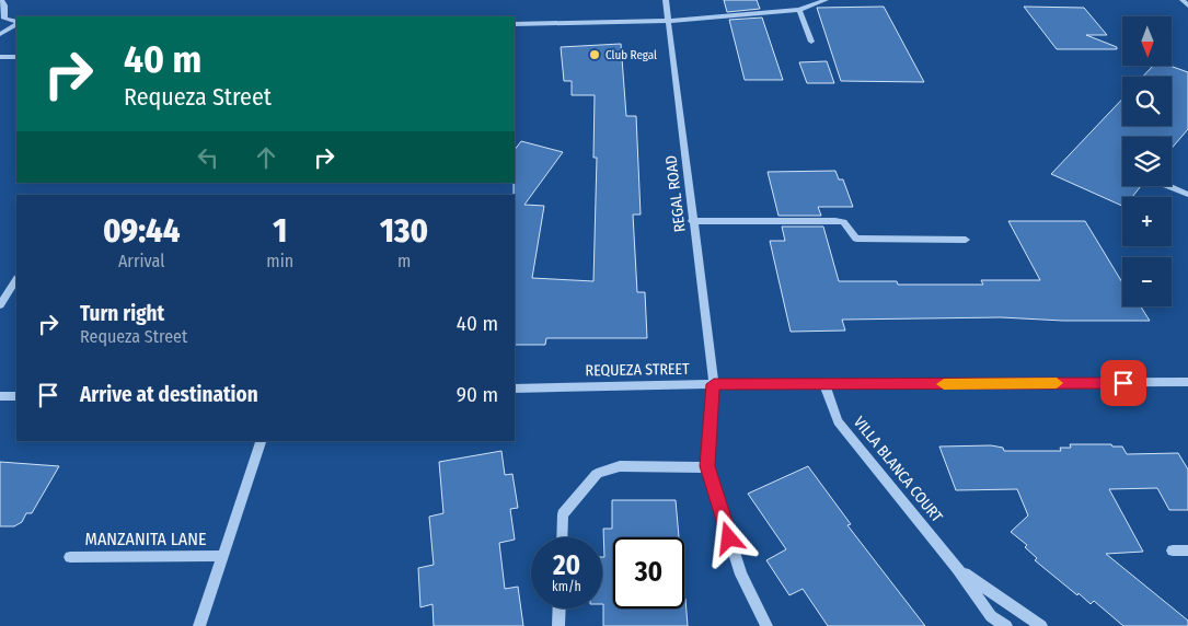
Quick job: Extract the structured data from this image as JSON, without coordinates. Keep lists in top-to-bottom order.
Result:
{
  "streets": {
    "street": [
      "REGAL ROAD",
      "REQUEZA STREET",
      "VILLA BLANCA COURT",
      "MANZANITA LANE"
    ]
  },
  "crossings": [
    ["REGAL ROAD", "REQUEZA STREET"],
    ["REQUEZA STREET", "VILLA BLANCA COURT"]
  ],
  "places": ["Club Regal"],
  "north": "bottom",
  "page": {
    "map_buttons": ["+", "−"],
    "turn": ["40 m", "Requeza Street"],
    "eta": [
      "09:44",
      "Arrival",
      "1",
      "min",
      "130",
      "m"
    ],
    "list": [
      {
        "name": "Turn right",
        "note": "Requeza Street",
        "value": "40 m"
      },
      {
        "name": "Arrive at destination",
        "value": "90 m"
      }
    ],
    "speed": "20 km/h",
    "limit": "30"
  }
}
